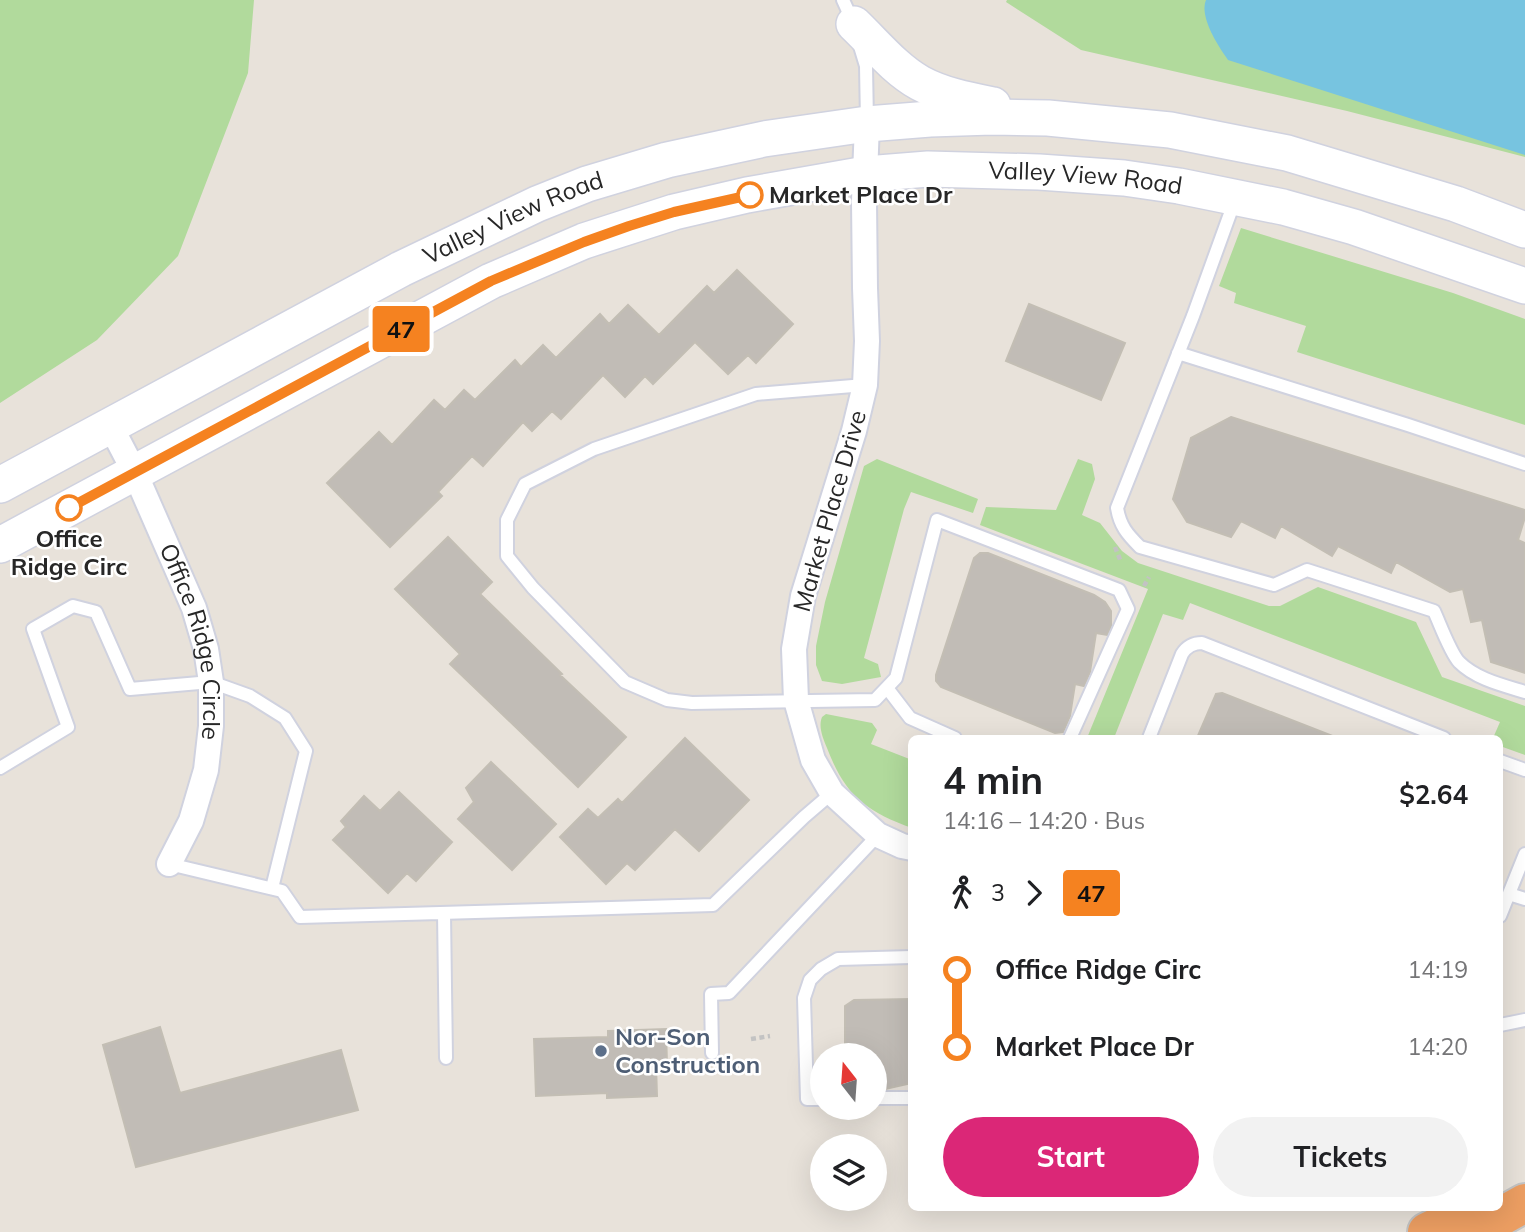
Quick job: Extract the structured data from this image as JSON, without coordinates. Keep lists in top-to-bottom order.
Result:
{
  "streets": {
    "main road": ["Valley View Road"],
    "street": ["Market Place Drive", "Office Ridge Circle"]
  },
  "crossings": [
    ["Valley View Road", "Market Place Drive"],
    ["Valley View Road", "Office Ridge Circle"]
  ],
  "places": ["Market Place Dr", "Office Ridge Circ", "Nor-Son Construction"],
  "lines": ["bus line 47"],
  "north": "top",
  "page": {
    "on_map": "47",
    "heading": ["4 min", "14:16 – 14:20 · Bus", "$2.64"],
    "legs": ["3", "47"],
    "list": [
      {
        "name": "Office Ridge Circ",
        "value": "14:19"
      },
      {
        "name": "Market Place Dr",
        "value": "14:20"
      }
    ],
    "buttons": ["Start", "Tickets"]
  }
}
